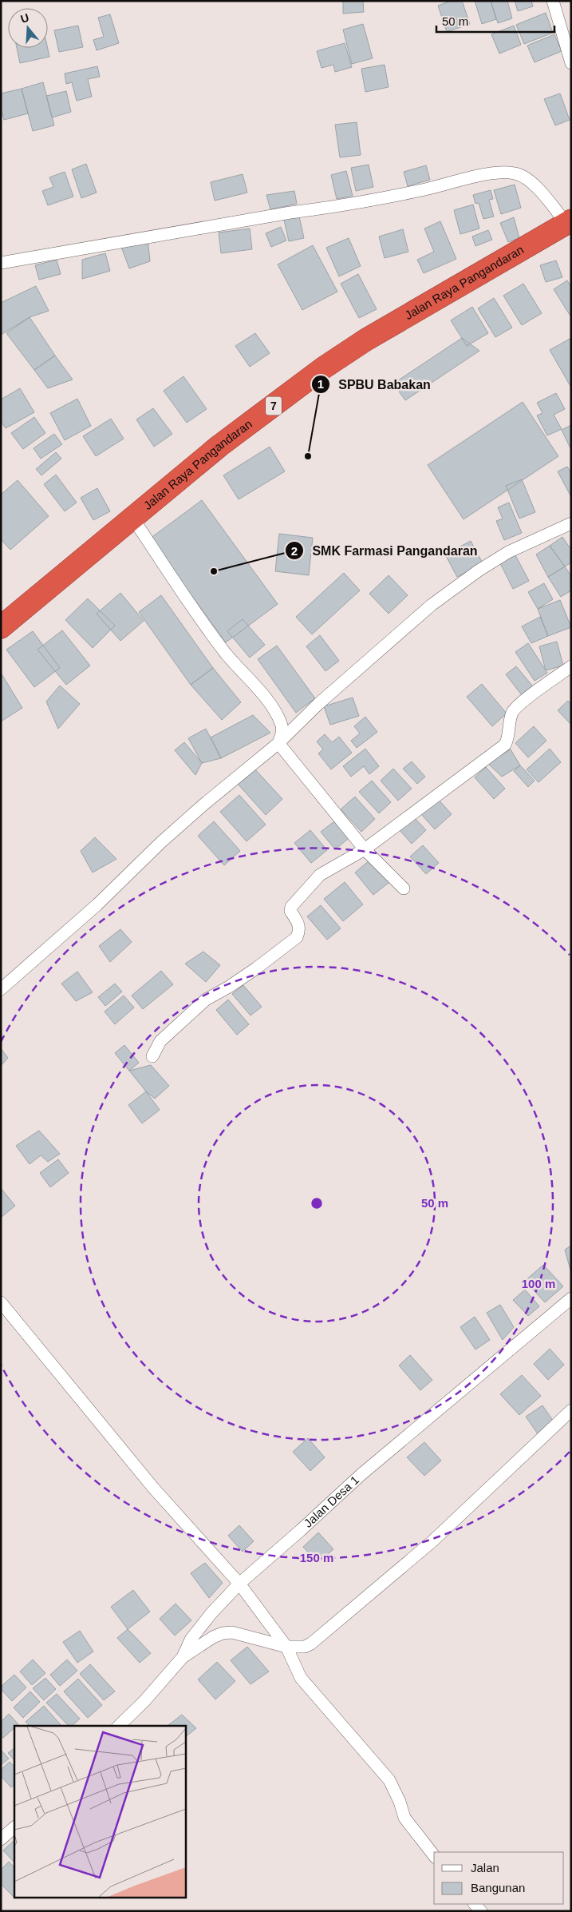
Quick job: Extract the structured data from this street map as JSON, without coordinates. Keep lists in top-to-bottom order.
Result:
{
  "streets": {
    "highway": ["Jalan Raya Pangandaran", "7"],
    "street": ["Jalan Desa 1"]
  },
  "places": ["SPBU Babakan", "SMK Farmasi Pangandaran"],
  "legend": ["Jalan", "Bangunan"],
  "scale_bar": "50 m",
  "north": "top",
  "rings": ["50 m", "100 m", "150 m"]
}
